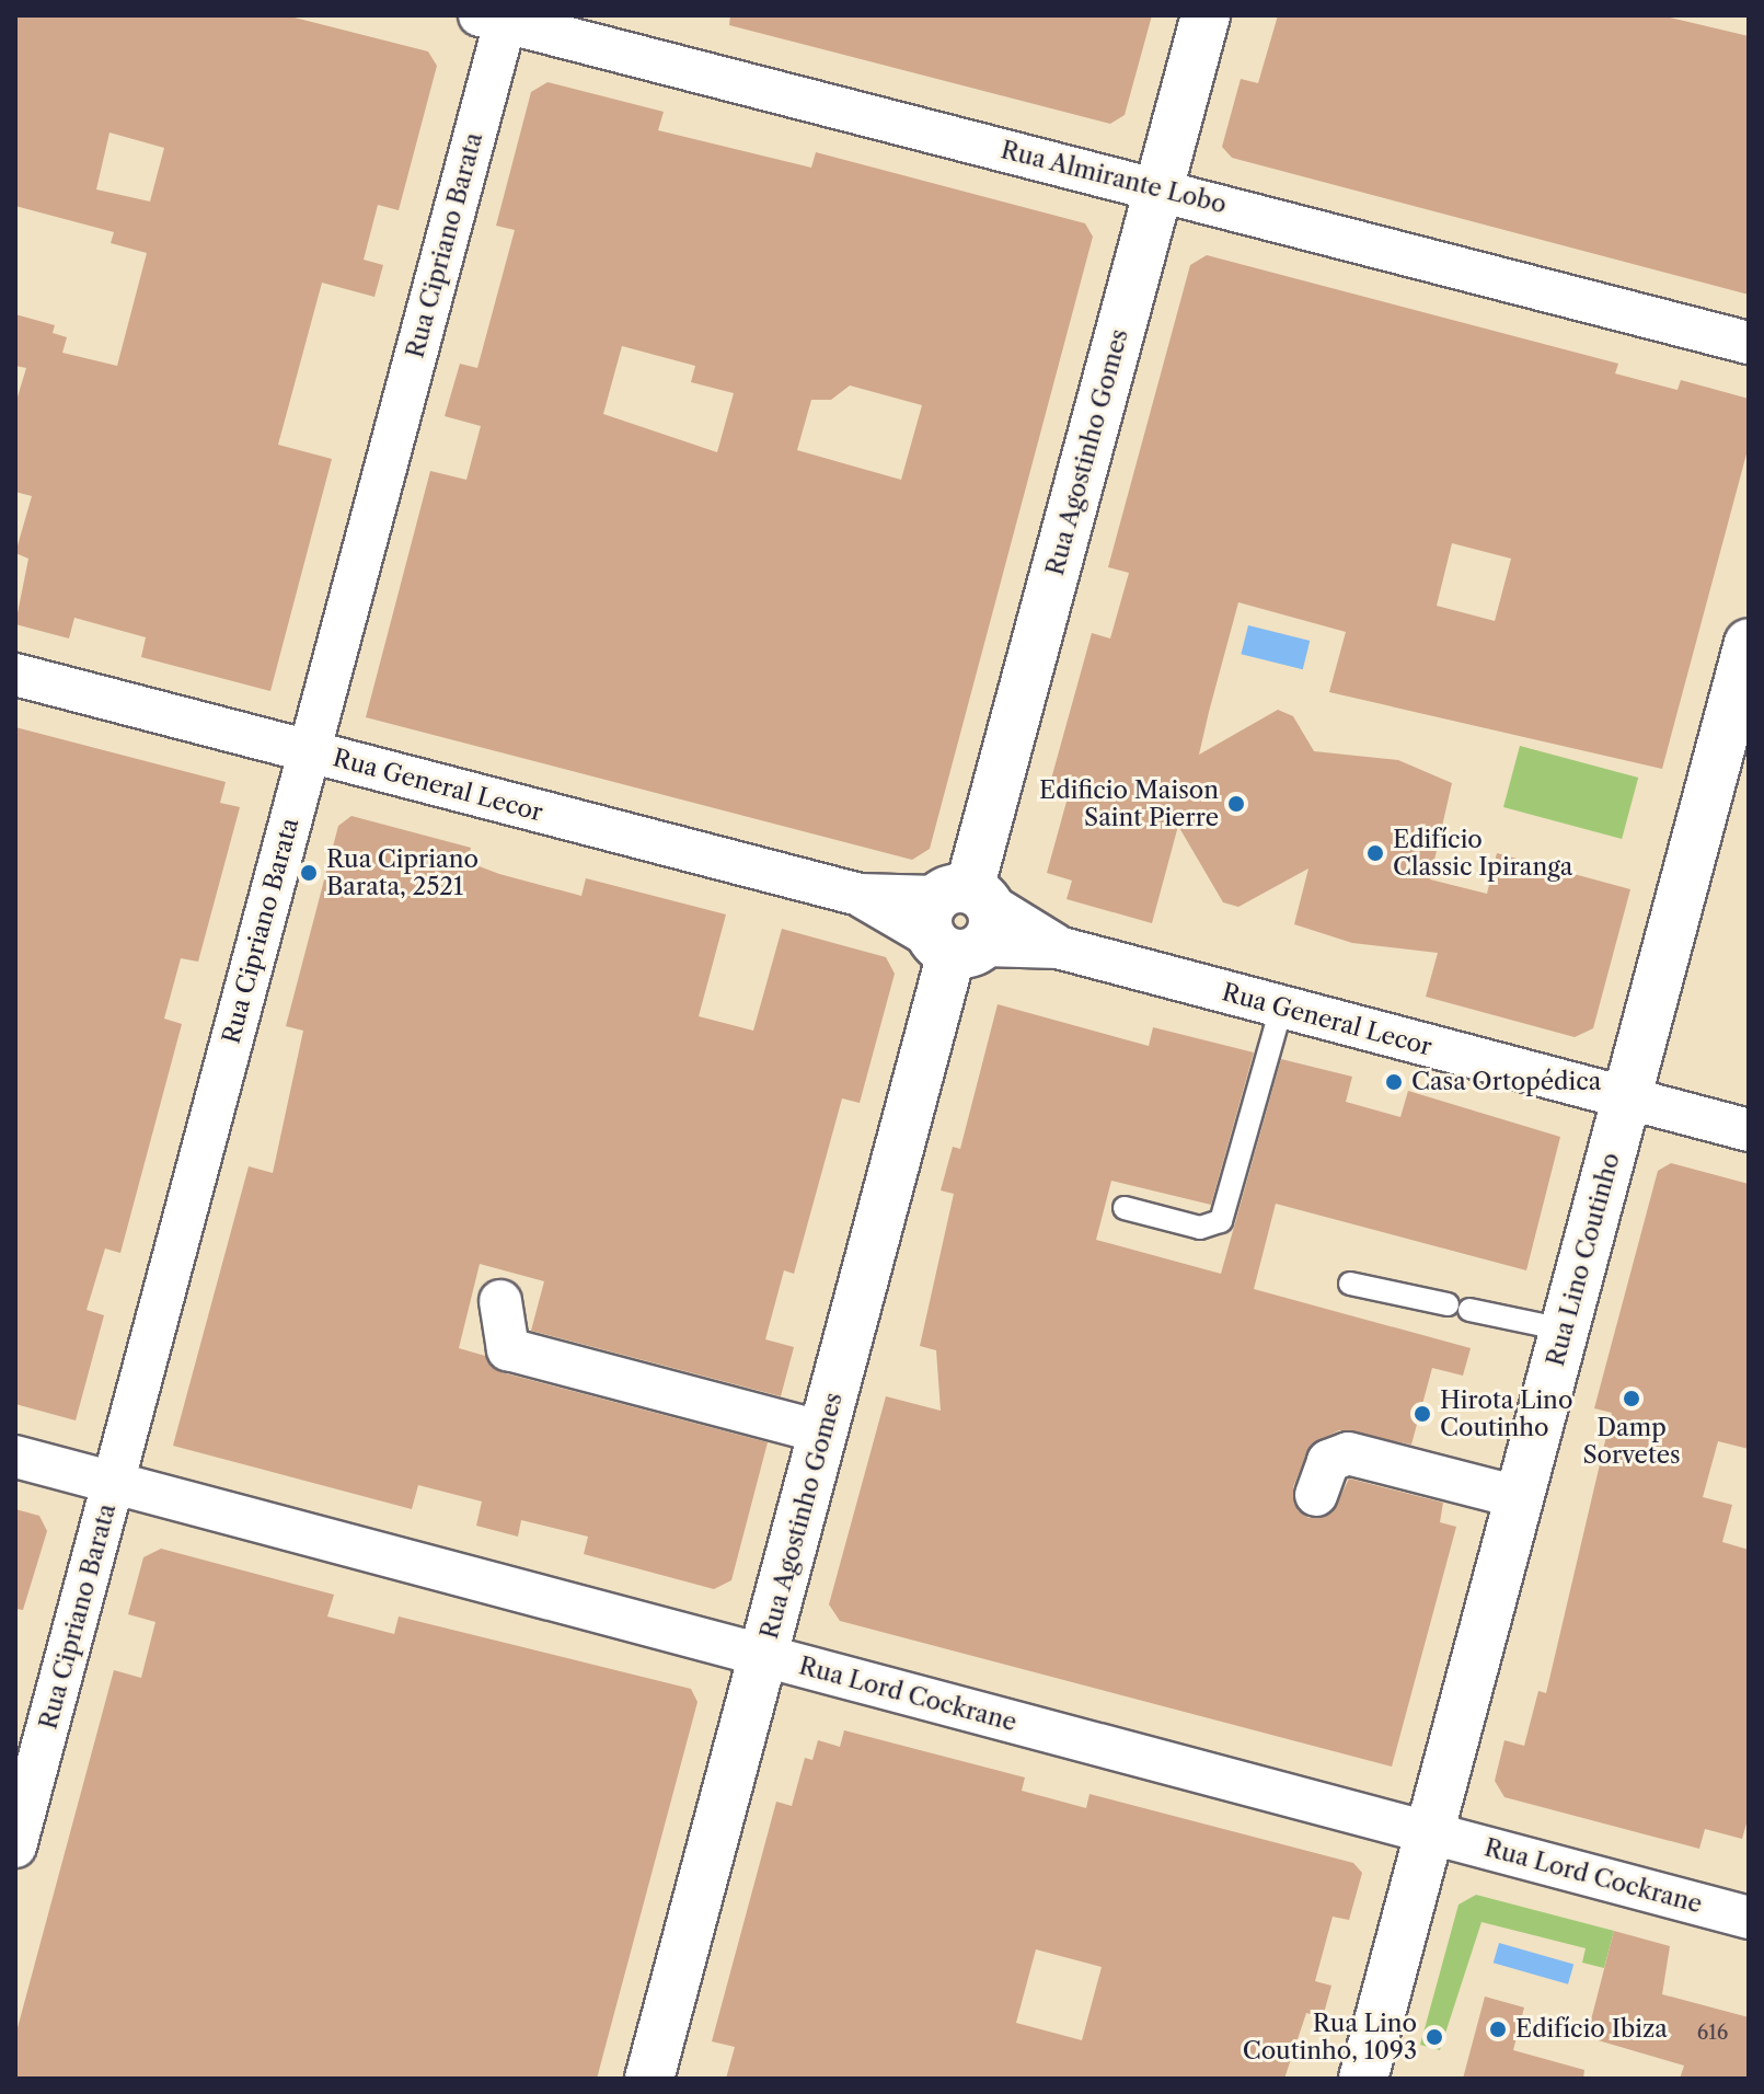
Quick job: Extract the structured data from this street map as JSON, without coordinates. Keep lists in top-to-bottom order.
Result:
{
  "streets": {
    "street": [
      "Rua Almirante Lobo",
      "Rua Cipriano Barata",
      "Rua Agostinho Gomes",
      "Rua General Lecor",
      "Rua Lino Coutinho",
      "Rua Lord Cockrane"
    ]
  },
  "crossings": [
    ["Rua Almirante Lobo", "Rua Cipriano Barata"],
    ["Rua Almirante Lobo", "Rua Agostinho Gomes"],
    ["Rua Cipriano Barata", "Rua General Lecor"],
    ["Rua Cipriano Barata", "Rua Lord Cockrane"],
    ["Rua Agostinho Gomes", "Rua General Lecor"],
    ["Rua Agostinho Gomes", "Rua Lord Cockrane"],
    ["Rua General Lecor", "Rua Lino Coutinho"],
    ["Rua Lino Coutinho", "Rua Lord Cockrane"]
  ],
  "places": [
    "Edificio Maison Saint Pierre",
    "Edifício Classic Ipiranga",
    "Rua Cipriano Barata, 2521",
    "Casa Ortopédica",
    "Damp Sorvetes",
    "Hirota Lino Coutinho",
    "Edifício Ibiza",
    "Rua Lino Coutinho, 1093"
  ],
  "house_numbers": ["616"]
}
